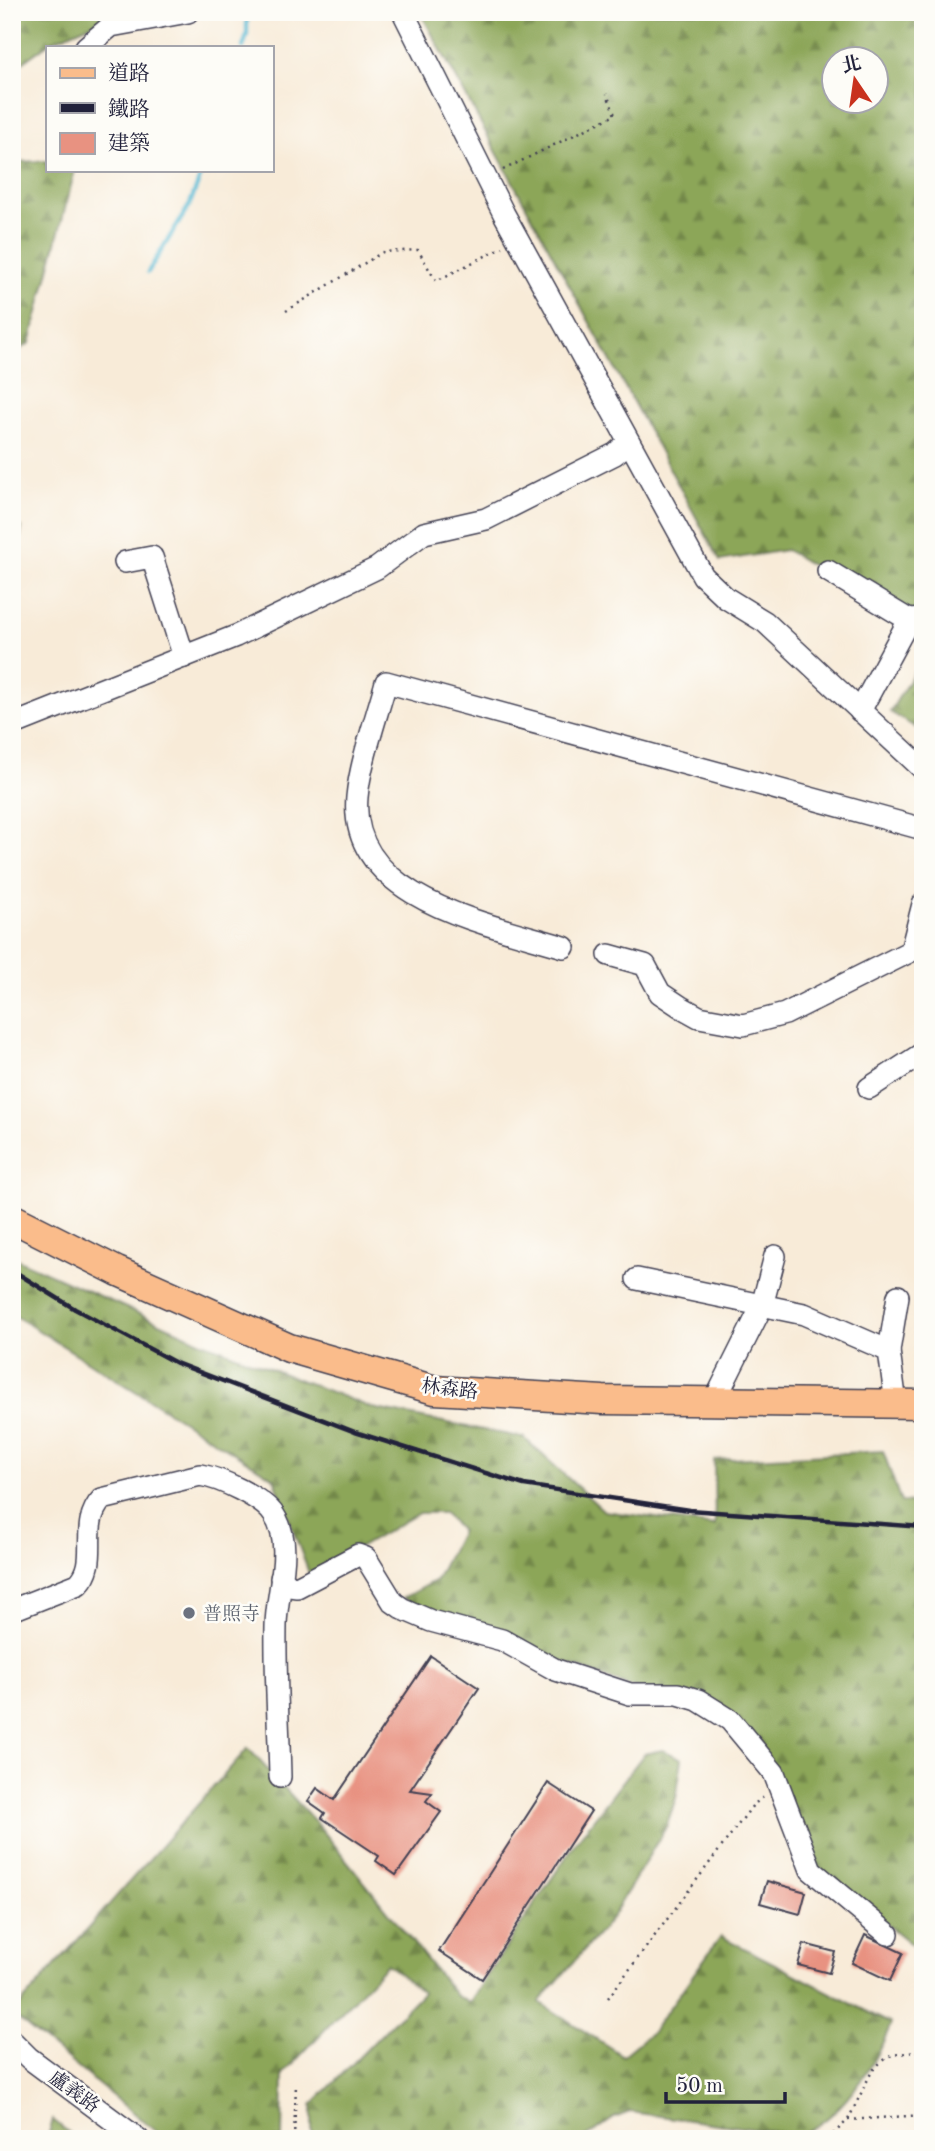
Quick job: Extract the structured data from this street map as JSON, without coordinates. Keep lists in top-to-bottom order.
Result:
{
  "streets": {
    "main road": ["林森路"],
    "street": ["盧義路"]
  },
  "places": ["普照寺"],
  "legend": ["道路", "鐵路", "建築"],
  "scale_bar": "50 m",
  "north": "top"
}
